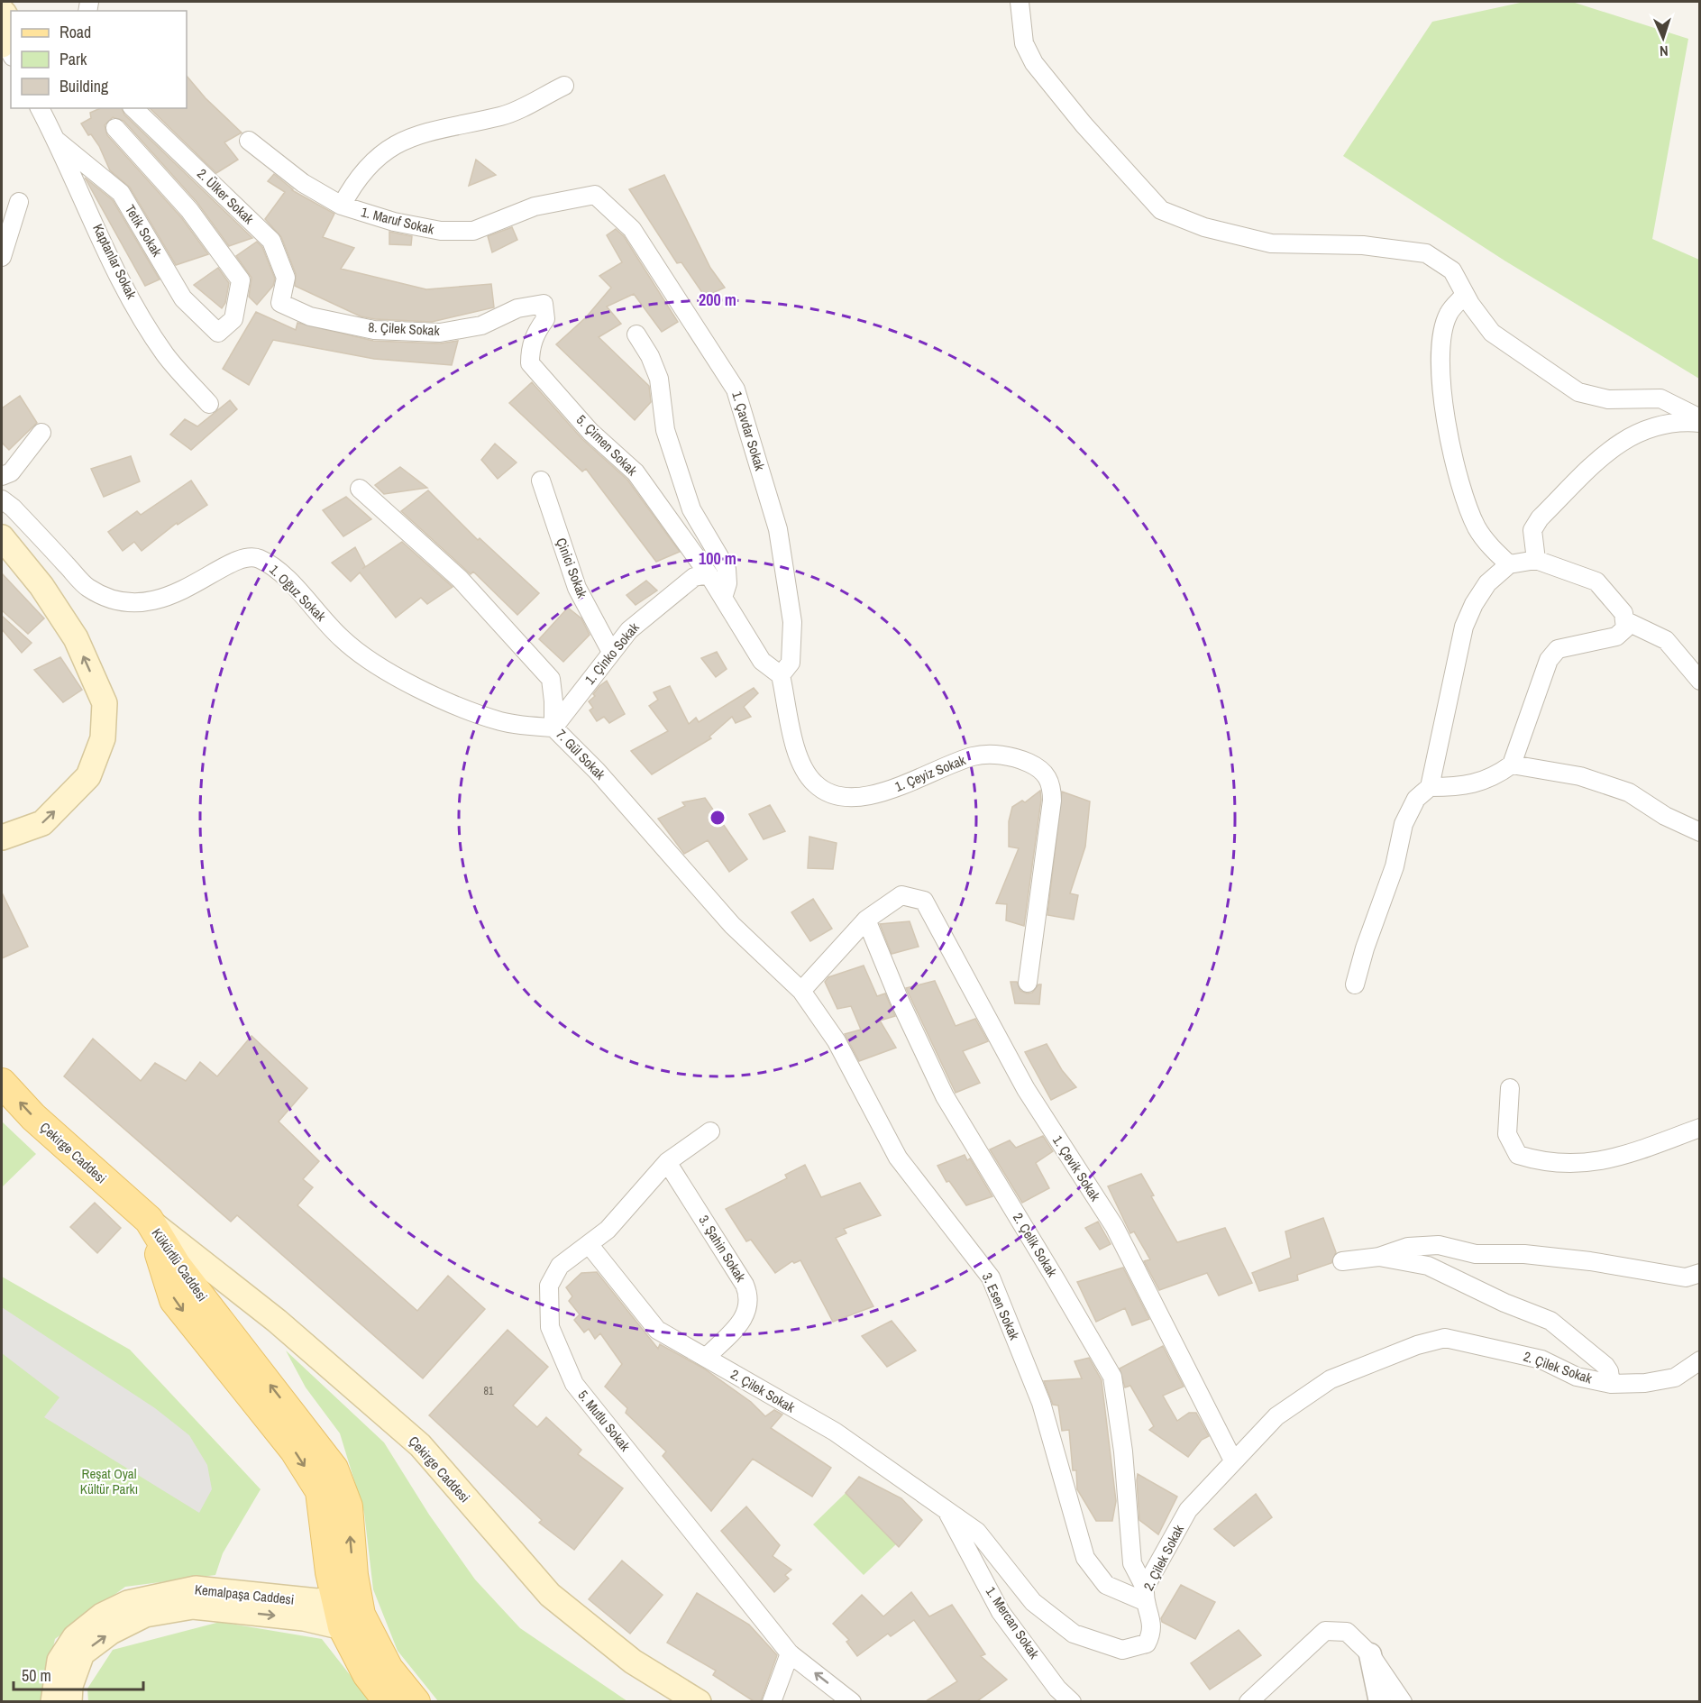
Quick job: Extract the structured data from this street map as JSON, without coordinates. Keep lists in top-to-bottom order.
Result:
{
  "streets": {
    "main road": ["Çekirge Caddesi", "Kükürtlü Caddesi", "Kemalpaşa Caddesi"],
    "street": [
      "2. Ülker Sokak",
      "1. Maruf Sokak",
      "Tetik Sokak",
      "Kaptanlar Sokak",
      "8. Çilek Sokak",
      "1. Çavdar Sokak",
      "5. Çimen Sokak",
      "Çinici Sokak",
      "1. Oğuz Sokak",
      "1. Çinko Sokak",
      "7. Gül Sokak",
      "1. Çeyiz Sokak",
      "1. Çevik Sokak",
      "2. Çelik Sokak",
      "3. Şahin Sokak",
      "3. Esen Sokak",
      "2. Çilek Sokak",
      "5. Mutlu Sokak",
      "1. Mercan Sokak"
    ]
  },
  "crossings": [
    ["2. Ülker Sokak", "8. Çilek Sokak"],
    ["1. Maruf Sokak", "1. Çavdar Sokak"],
    ["Tetik Sokak", "Kaptanlar Sokak"],
    ["8. Çilek Sokak", "5. Çimen Sokak"],
    ["1. Çavdar Sokak", "5. Çimen Sokak"],
    ["1. Çavdar Sokak", "1. Çeyiz Sokak"],
    ["5. Çimen Sokak", "1. Çinko Sokak"],
    ["5. Çimen Sokak", "1. Çeyiz Sokak"],
    ["Çinici Sokak", "1. Çinko Sokak"],
    ["1. Oğuz Sokak", "1. Çinko Sokak"],
    ["1. Oğuz Sokak", "7. Gül Sokak"],
    ["1. Çinko Sokak", "7. Gül Sokak"],
    ["7. Gül Sokak", "3. Esen Sokak"],
    ["Çekirge Caddesi", "Kükürtlü Caddesi"],
    ["1. Çevik Sokak", "2. Çelik Sokak"],
    ["1. Çevik Sokak", "2. Çilek Sokak"],
    ["2. Çelik Sokak", "3. Esen Sokak"],
    ["2. Çelik Sokak", "2. Çilek Sokak"],
    ["3. Şahin Sokak", "2. Çilek Sokak"],
    ["3. Şahin Sokak", "5. Mutlu Sokak"],
    ["Kükürtlü Caddesi", "Kemalpaşa Caddesi"],
    ["3. Esen Sokak", "2. Çilek Sokak"],
    ["2. Çilek Sokak", "5. Mutlu Sokak"],
    ["2. Çilek Sokak", "1. Mercan Sokak"]
  ],
  "one_way": ["Kemalpaşa Caddesi"],
  "parks": ["Reşat Oyal Kültür Parkı"],
  "house_numbers": ["81"],
  "legend": ["Road", "Park", "Building"],
  "scale_bar": "50 m",
  "north": "bottom",
  "rings": ["200 m", "100 m"]
}
